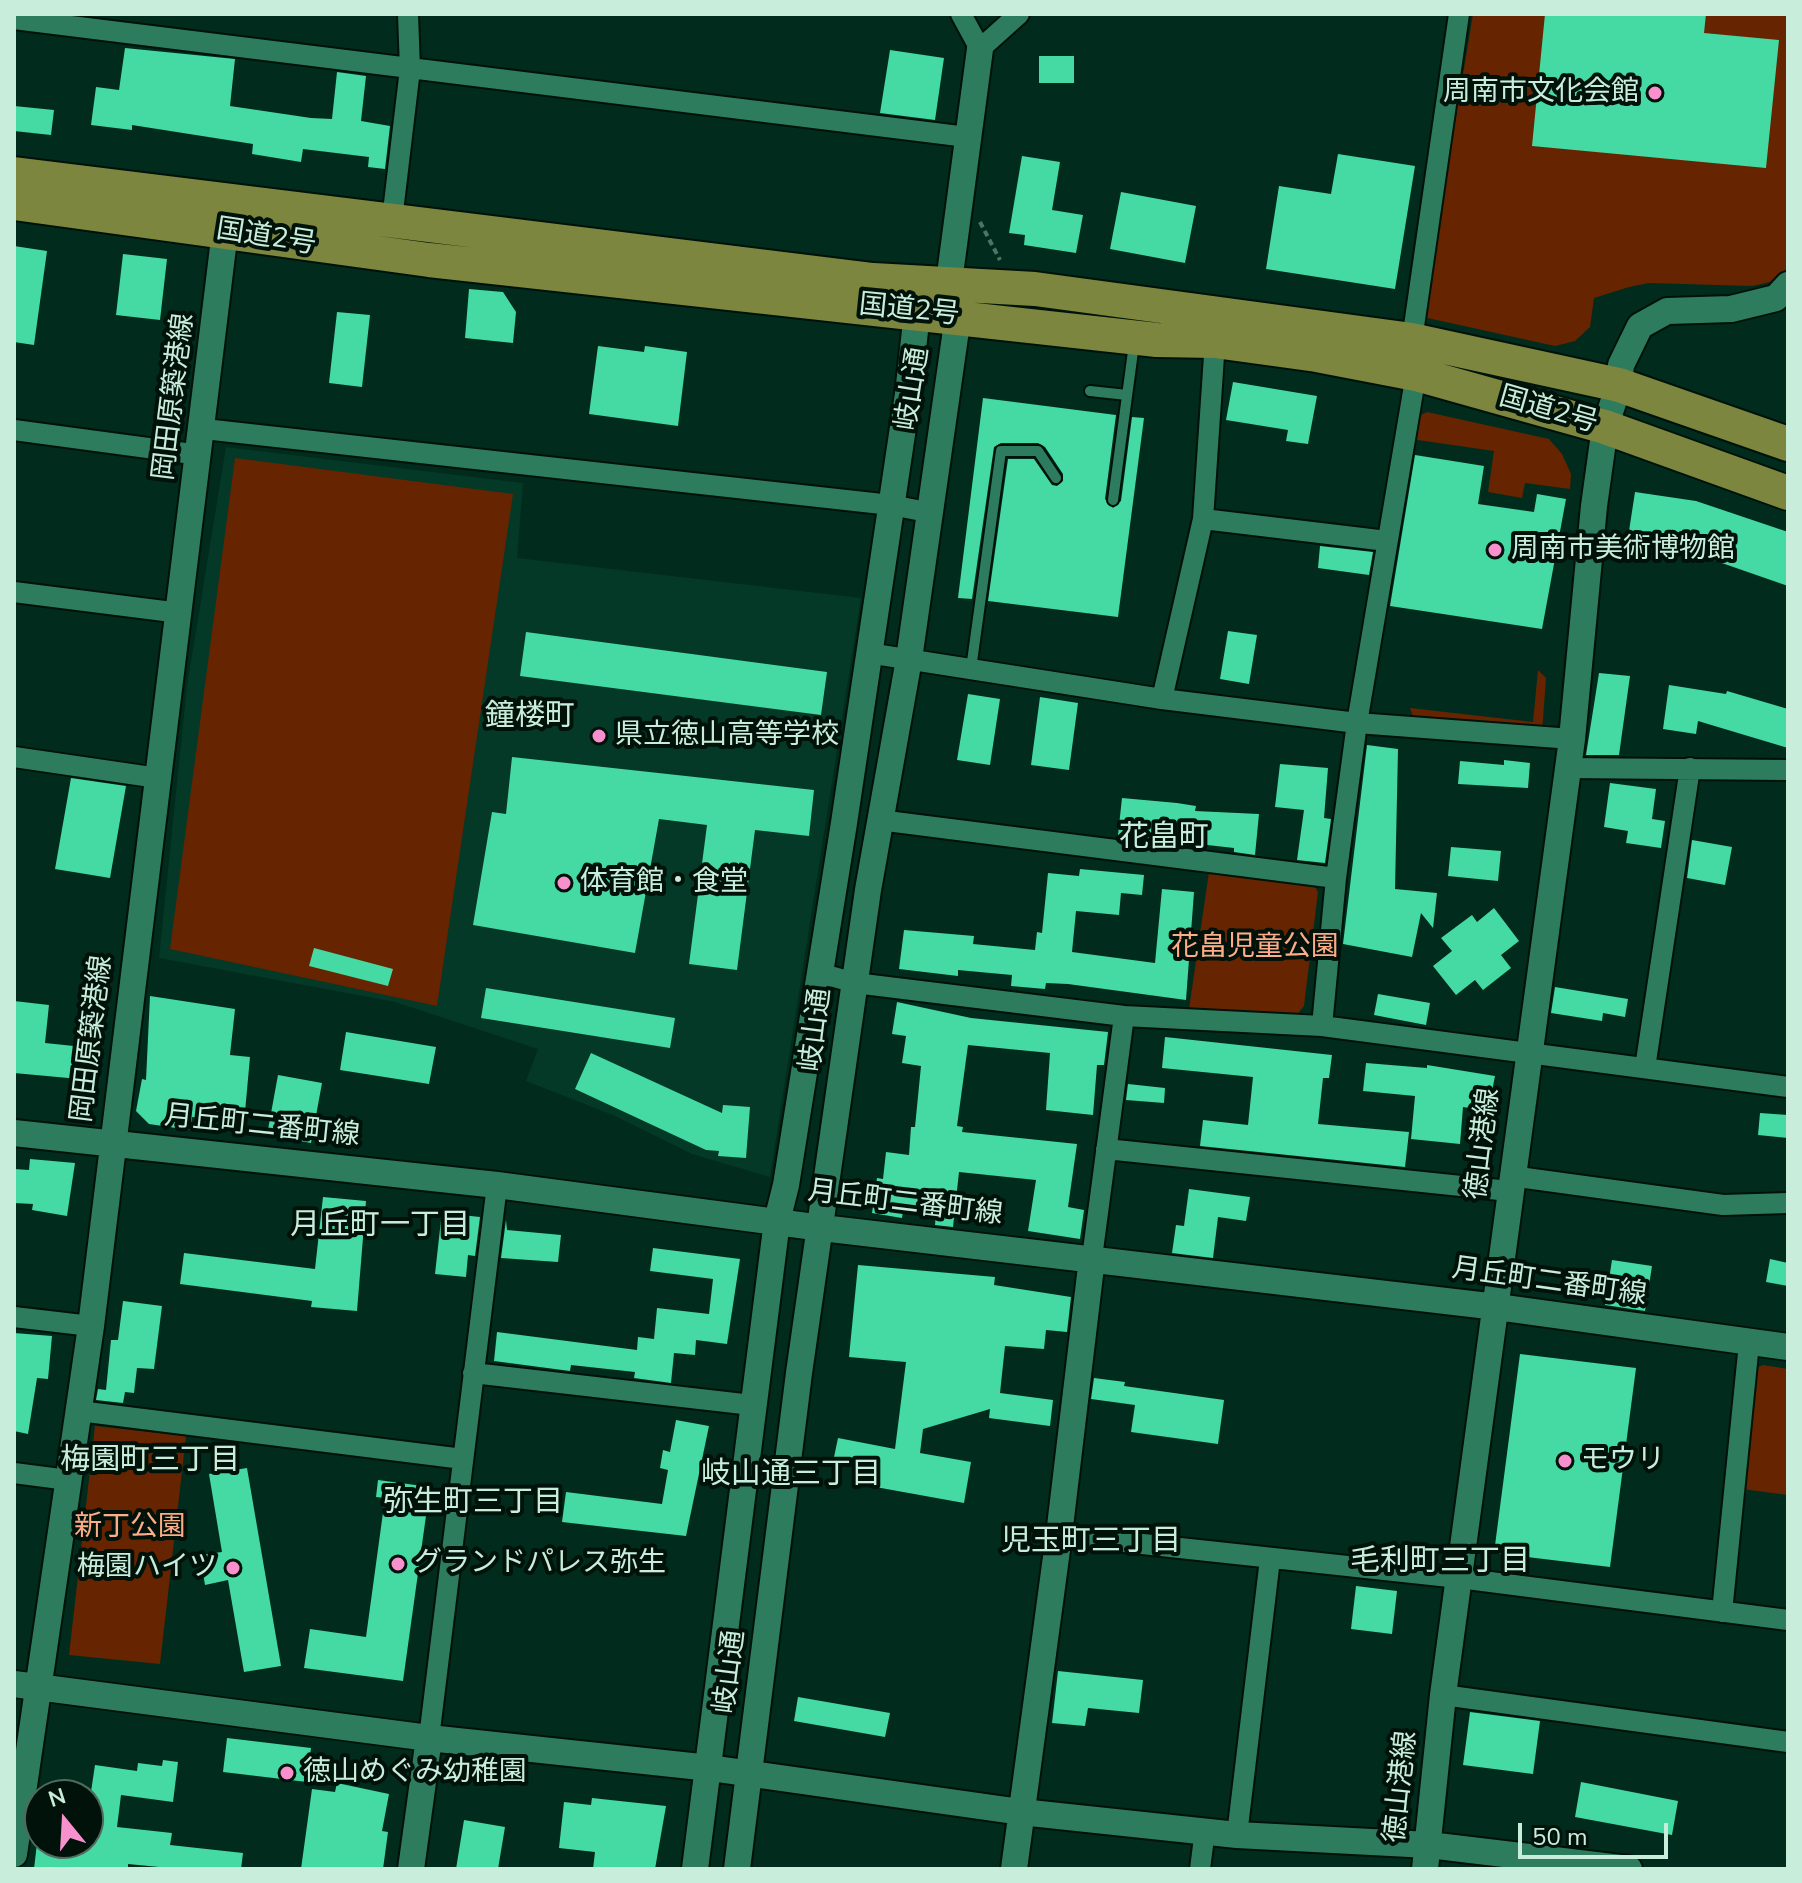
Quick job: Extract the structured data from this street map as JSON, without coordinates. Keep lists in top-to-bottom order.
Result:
{
  "streets": {
    "highway": ["国道2号"],
    "street": [
      "岐山通",
      "岡田原築港線",
      "月丘町二番町線",
      "徳山港線"
    ]
  },
  "crossings": [
    ["国道2号", "岐山通"],
    ["国道2号", "岡田原築港線"],
    ["国道2号", "徳山港線"],
    ["岐山通", "月丘町二番町線"],
    ["岡田原築港線", "月丘町二番町線"],
    ["月丘町二番町線", "徳山港線"]
  ],
  "districts": [
    "鐘楼町",
    "花畠町",
    "月丘町一丁目",
    "梅園町三丁目",
    "岐山通三丁目",
    "弥生町三丁目",
    "児玉町三丁目",
    "毛利町三丁目"
  ],
  "parks": ["花畠児童公園", "新丁公園"],
  "places": [
    "周南市文化会館",
    "周南市美術博物館",
    "県立徳山高等学校",
    "体育館・食堂",
    "モウリ",
    "グランドパレス弥生",
    "梅園ハイツ",
    "徳山めぐみ幼稚園"
  ],
  "scale_bar": "50 m",
  "north": "top"
}
